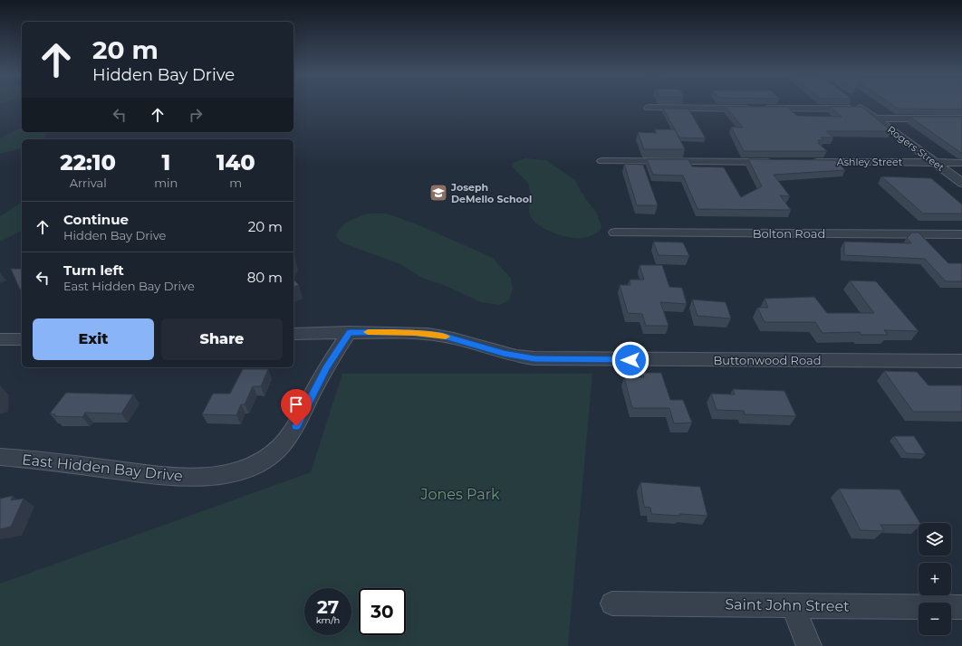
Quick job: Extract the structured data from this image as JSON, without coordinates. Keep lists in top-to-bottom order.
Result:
{
  "streets": {
    "street": [
      "Rogers Street",
      "Ashley Street",
      "Bolton Road",
      "Buttonwood Road",
      "East Hidden Bay Drive",
      "Saint John Street"
    ]
  },
  "crossings": [
    ["Rogers Street", "Ashley Street"],
    ["Buttonwood Road", "East Hidden Bay Drive"]
  ],
  "parks": ["Jones Park"],
  "places": {
    "school or university": ["Joseph DeMello School"]
  },
  "page": {
    "turn": ["20 m", "Hidden Bay Drive"],
    "eta": [
      "22:10",
      "Arrival",
      "1",
      "min",
      "140",
      "m"
    ],
    "list": [
      {
        "name": "Continue",
        "note": "Hidden Bay Drive",
        "value": "20 m"
      },
      {
        "name": "Turn left",
        "note": "East Hidden Bay Drive",
        "value": "80 m"
      }
    ],
    "buttons": ["Exit", "Share"],
    "map_buttons": ["+", "−"],
    "speed": "27 km/h",
    "limit": "30"
  }
}
